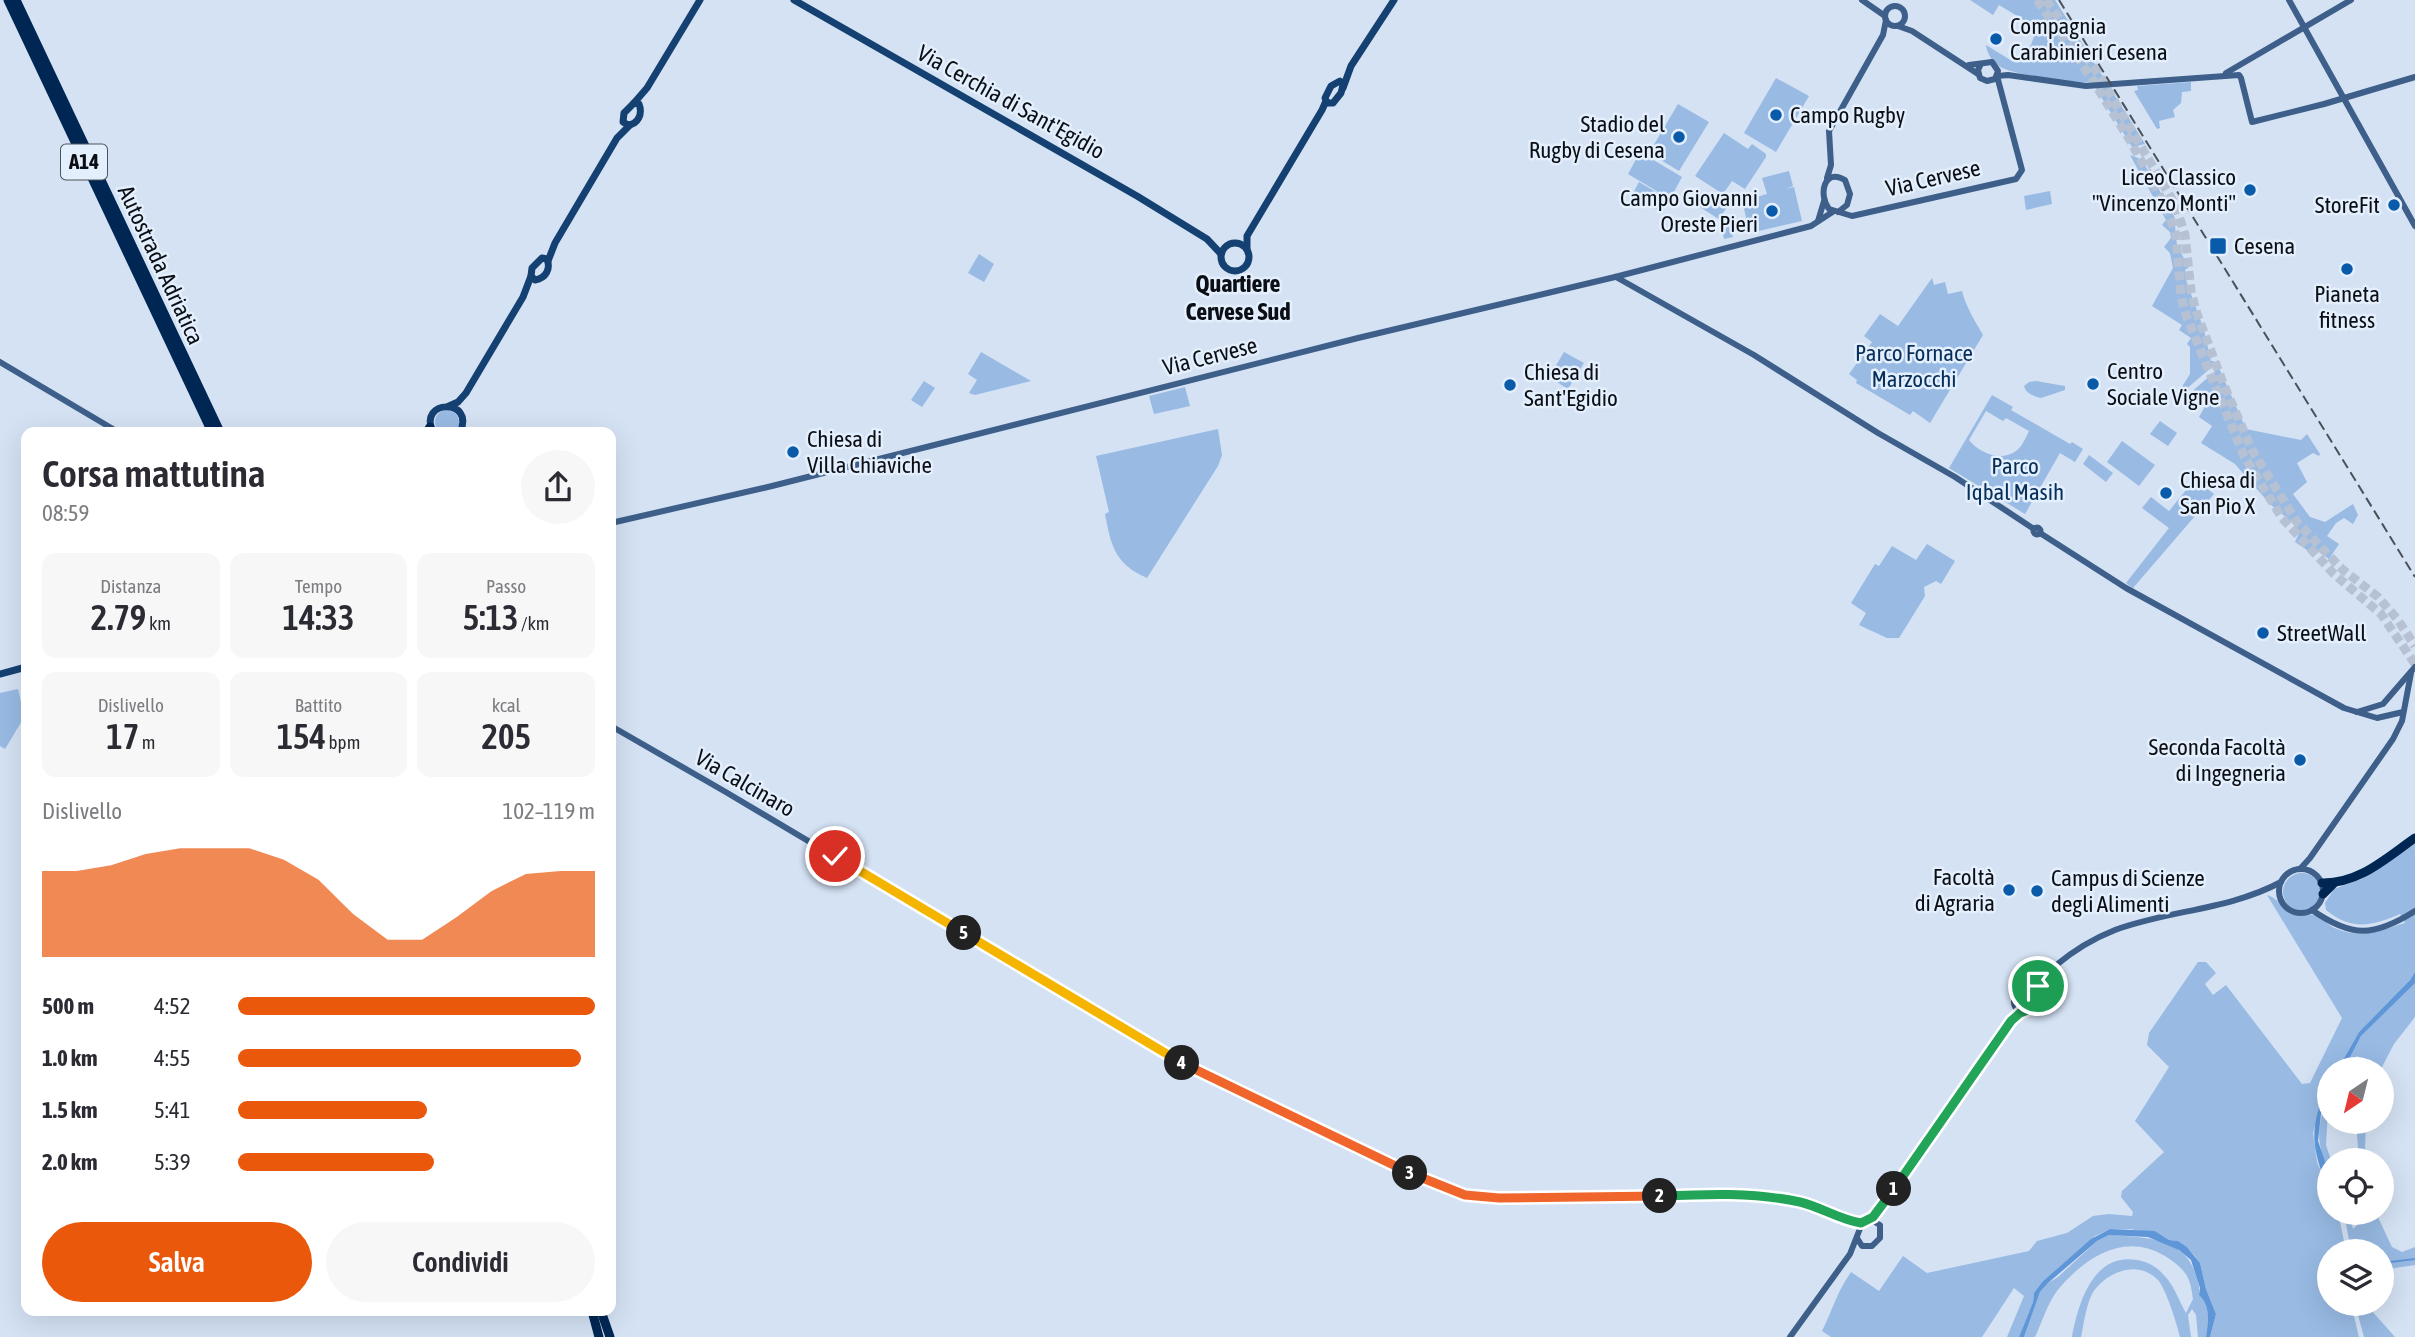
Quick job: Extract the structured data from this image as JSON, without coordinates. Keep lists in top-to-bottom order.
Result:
{
  "streets": {
    "highway": ["A14", "Autostrada Adriatica"],
    "main road": ["Via Cerchia di Sant'Egidio", "Via Cervese", "Via Calcinaro"]
  },
  "districts": ["Quartiere Cervese Sud"],
  "parks": ["Parco Fornace Marzocchi", "Parco Iqbal Masih"],
  "places": {
    "other": [
      "Compagnia Carabinieri Cesena",
      "Campo Rugby",
      "Stadio del Rugby di Cesena",
      "Liceo Classico \"Vincenzo Monti\"",
      "StoreFit",
      "Campo Giovanni Oreste Pieri",
      "Pianeta fitness",
      "Centro Sociale Vigne",
      "Chiesa di Sant'Egidio",
      "Chiesa di Villa Chiaviche",
      "Chiesa di San Pio X",
      "StreetWall",
      "Seconda Facoltà di Ingegneria",
      "Facoltà di Agraria",
      "Campus di Scienze degli Alimenti"
    ],
    "transit": ["Cesena"]
  },
  "north": "bottom left",
  "page": {
    "heading": ["Corsa mattutina", "08:59"],
    "stats": [
      ["Distanza", "2.79 km"],
      ["Tempo", "14:33"],
      ["Passo", "5:13 /km"],
      ["Dislivello", "17 m"],
      ["Battito", "154 bpm"],
      ["kcal", "205"]
    ],
    "chart": ["Dislivello", "102–119 m"],
    "pins": [
      "5",
      "4",
      "3",
      "1",
      "2"
    ],
    "list": [
      {
        "name": "500 m",
        "note": "4:52"
      },
      {
        "name": "1.0 km",
        "note": "4:55"
      },
      {
        "name": "1.5 km",
        "note": "5:41"
      },
      {
        "name": "2.0 km",
        "note": "5:39"
      }
    ],
    "buttons": ["Salva", "Condividi"]
  }
}
